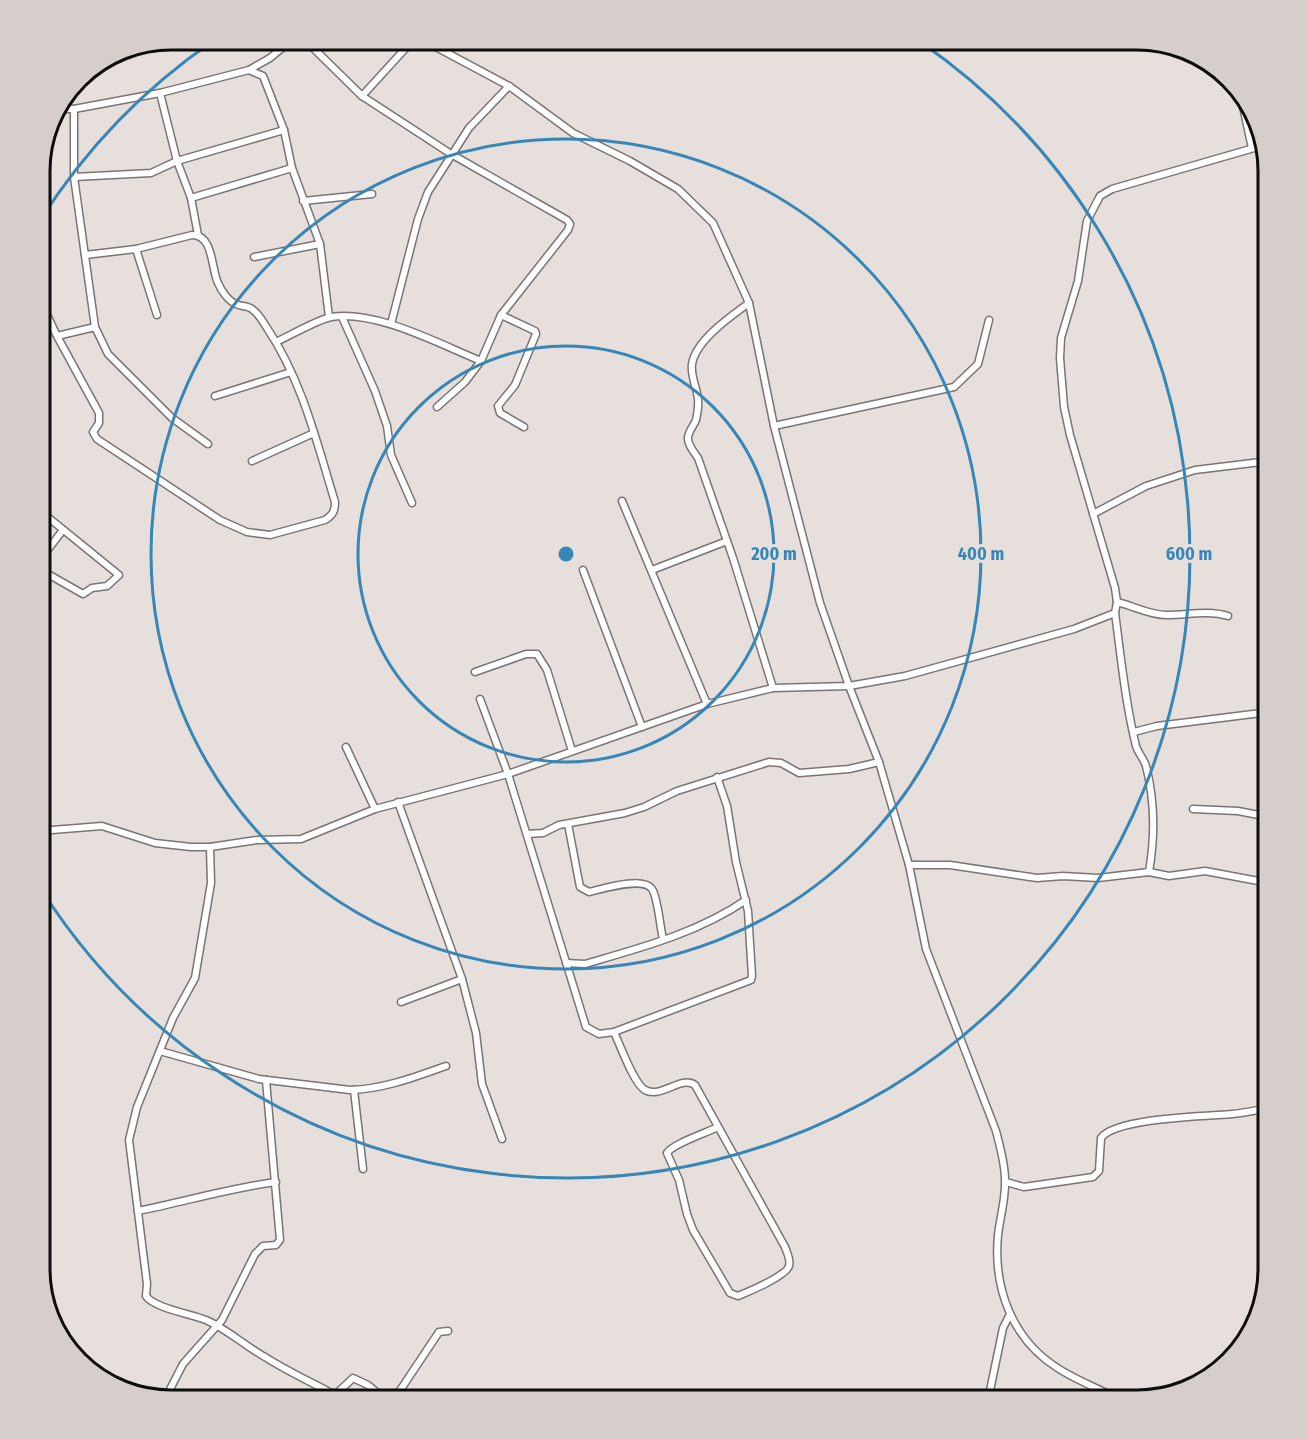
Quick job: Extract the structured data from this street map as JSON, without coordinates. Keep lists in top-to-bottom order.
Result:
{
  "rings": ["200 m", "400 m", "600 m"]
}
